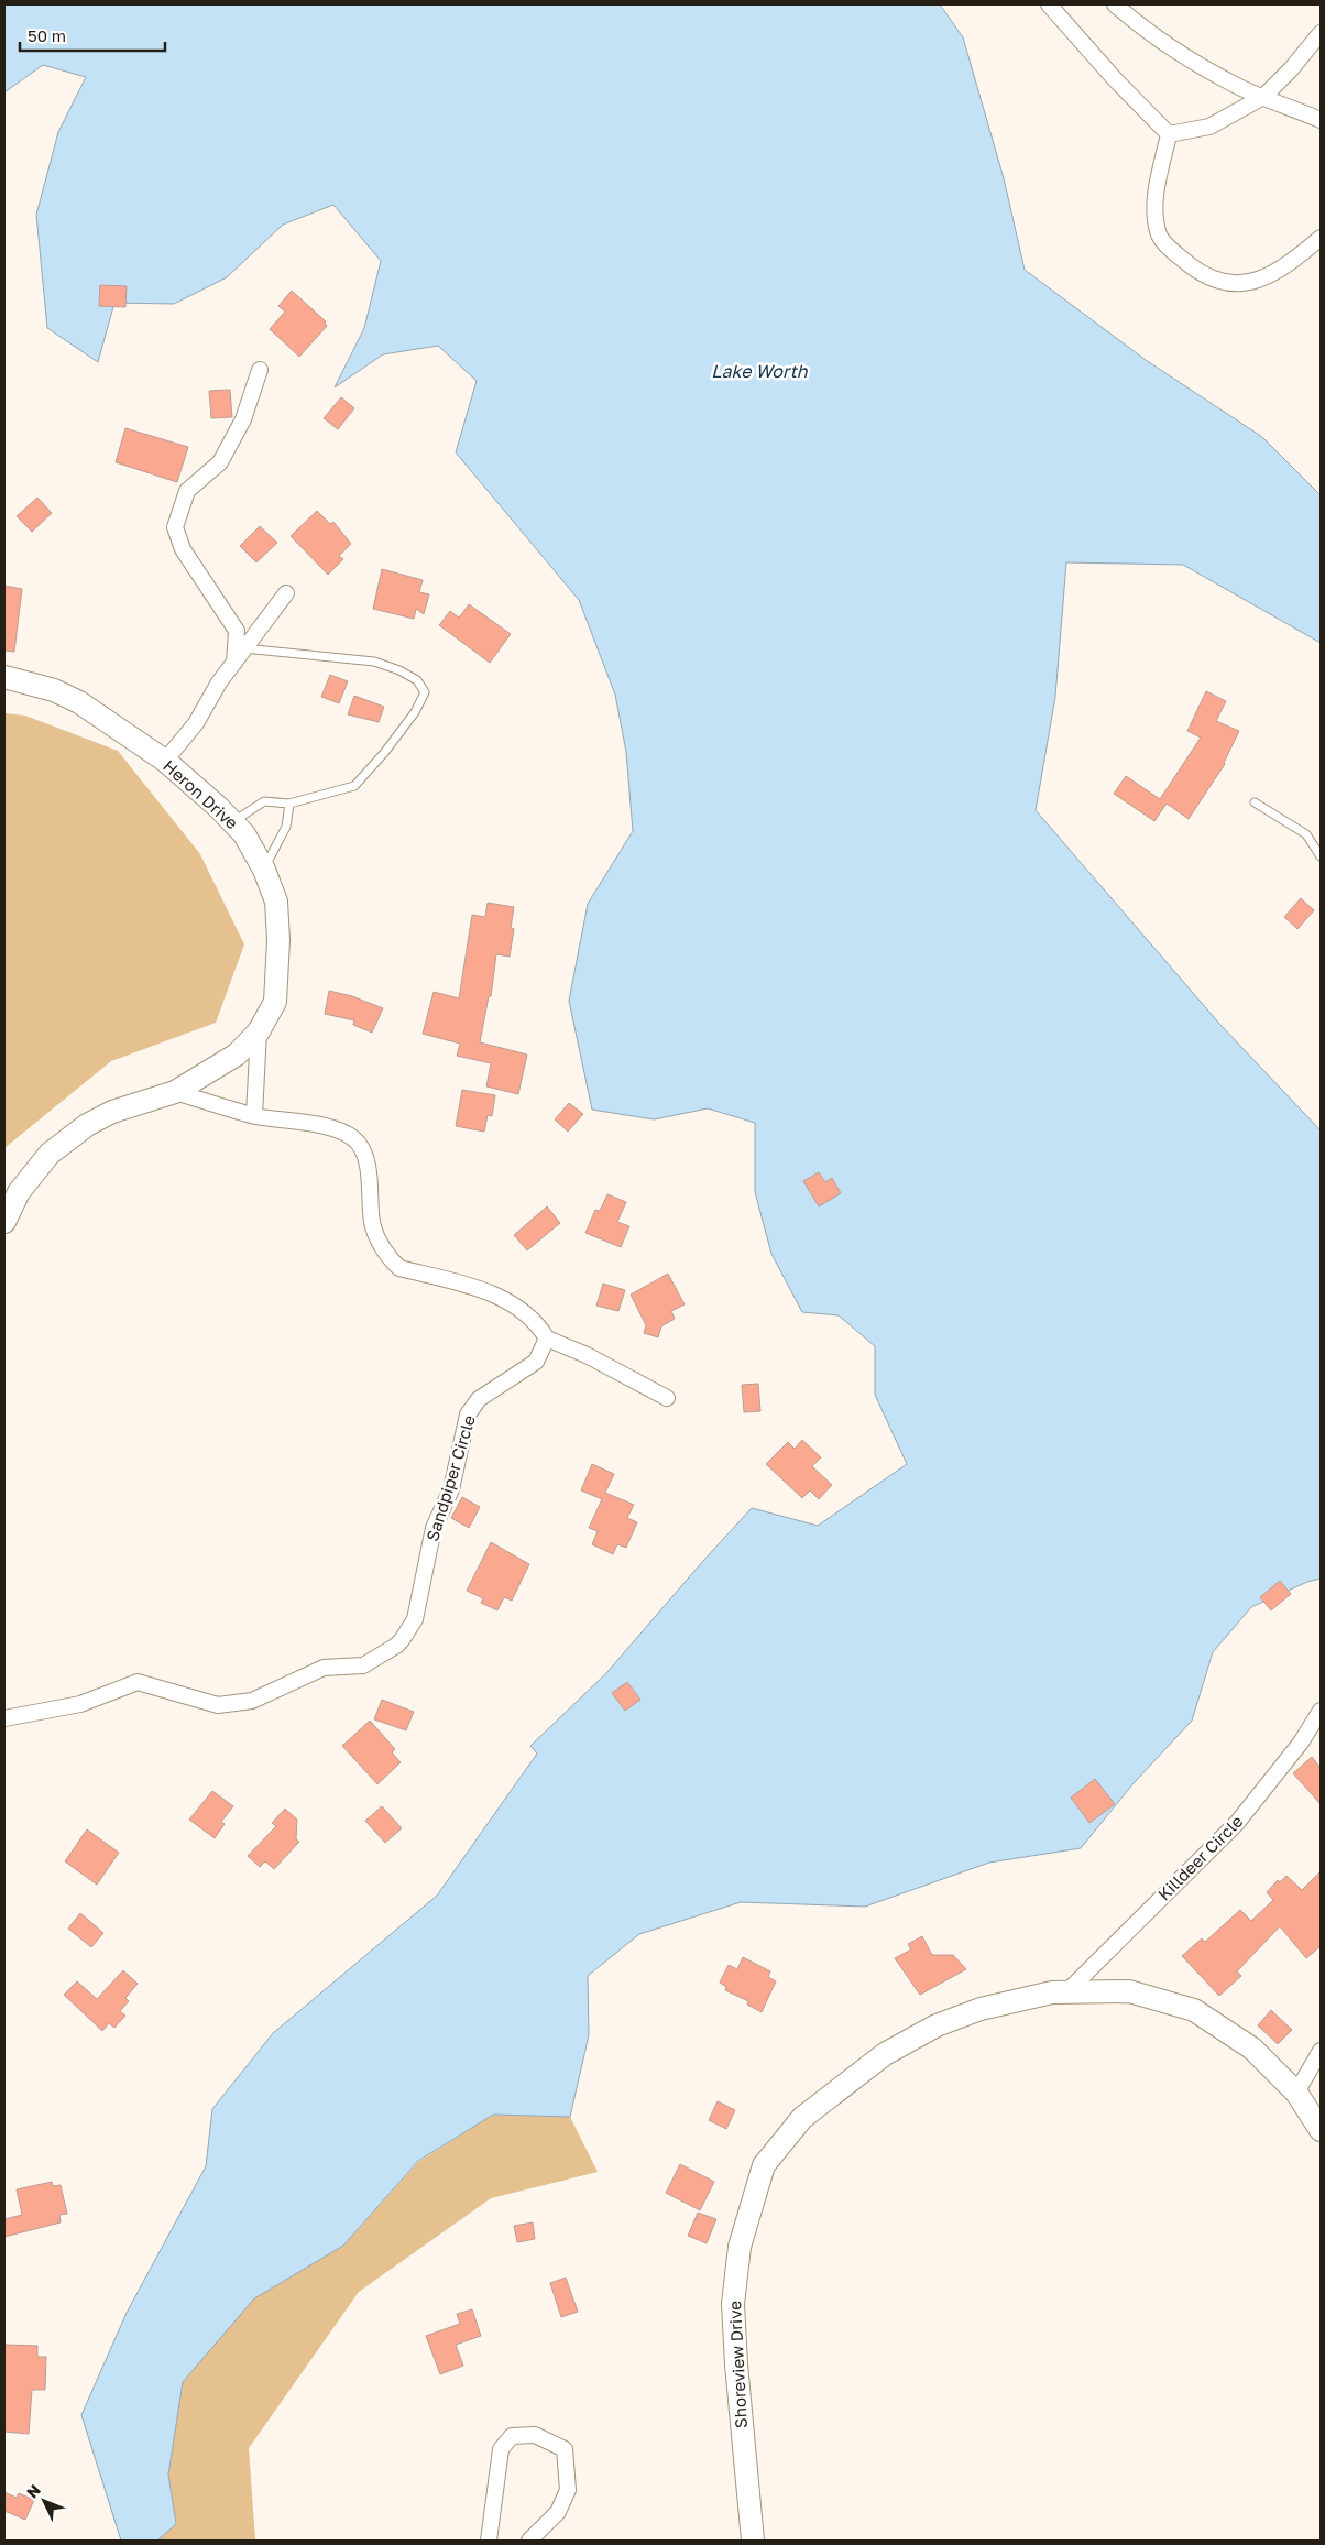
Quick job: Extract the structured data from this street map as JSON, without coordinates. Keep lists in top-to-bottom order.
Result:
{
  "streets": {
    "street": [
      "Heron Drive",
      "Sandpiper Circle",
      "Killdeer Circle",
      "Shoreview Drive"
    ]
  },
  "crossings": [
    ["Killdeer Circle", "Shoreview Drive"]
  ],
  "water": ["Lake Worth"],
  "scale_bar": "50 m",
  "north": "top left"
}
